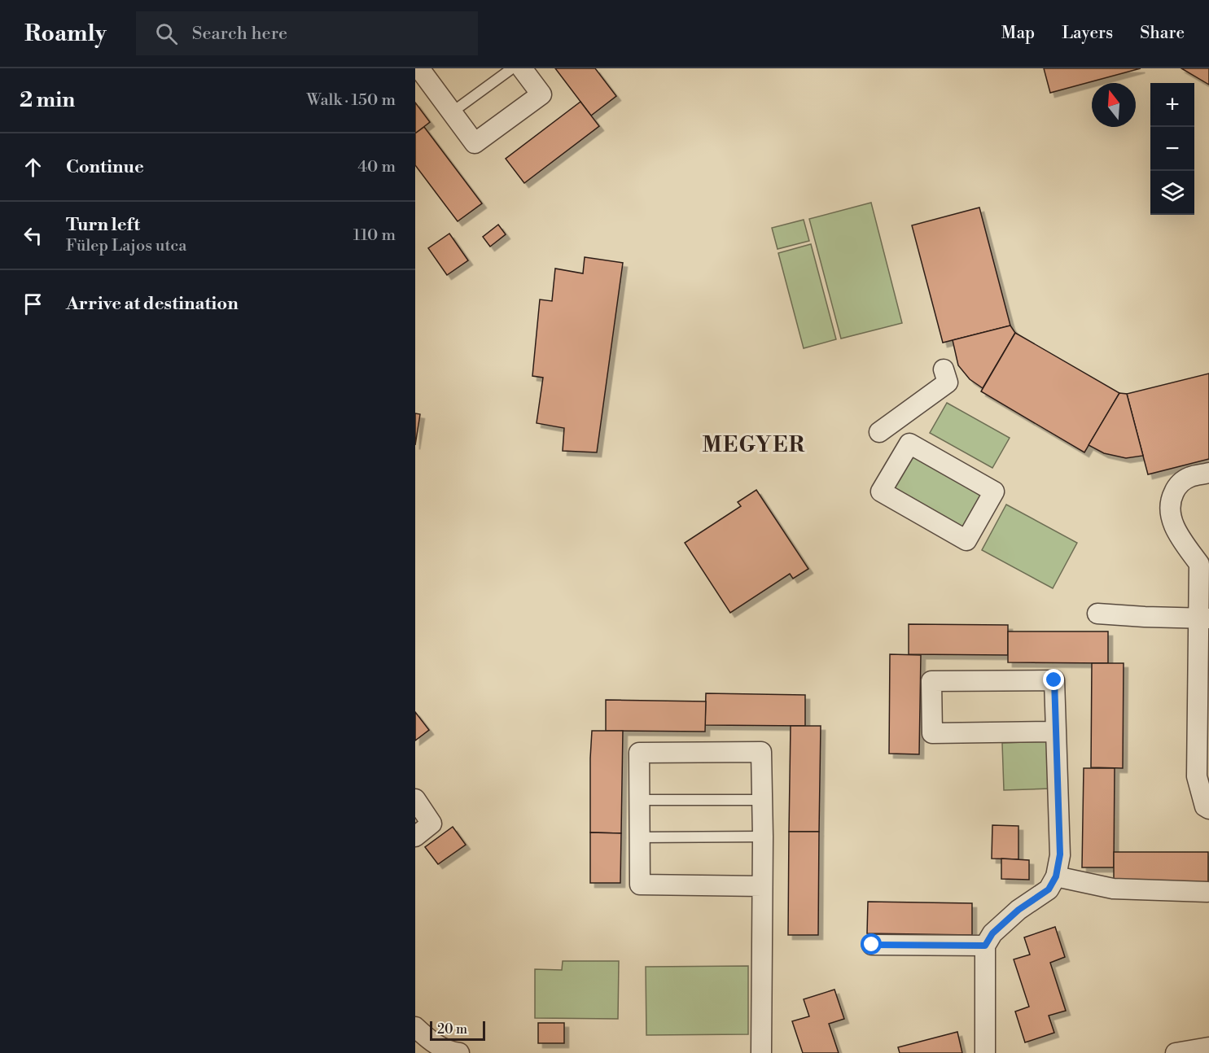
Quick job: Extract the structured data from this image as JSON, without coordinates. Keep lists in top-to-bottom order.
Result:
{
  "districts": ["MEGYER"],
  "scale_bar": "20 m",
  "north": "top",
  "page": {
    "header": "Roamly",
    "search": "Search here",
    "nav": ["Map", "Layers", "Share"],
    "heading": ["2 min", "Walk · 150 m"],
    "map_buttons": ["+", "−"],
    "list": [
      ["Continue", "40 m"],
      ["Turn left", "Fülep Lajos utca", "110 m"],
      "Arrive at destination"
    ],
    "scale": "20 m"
  }
}
